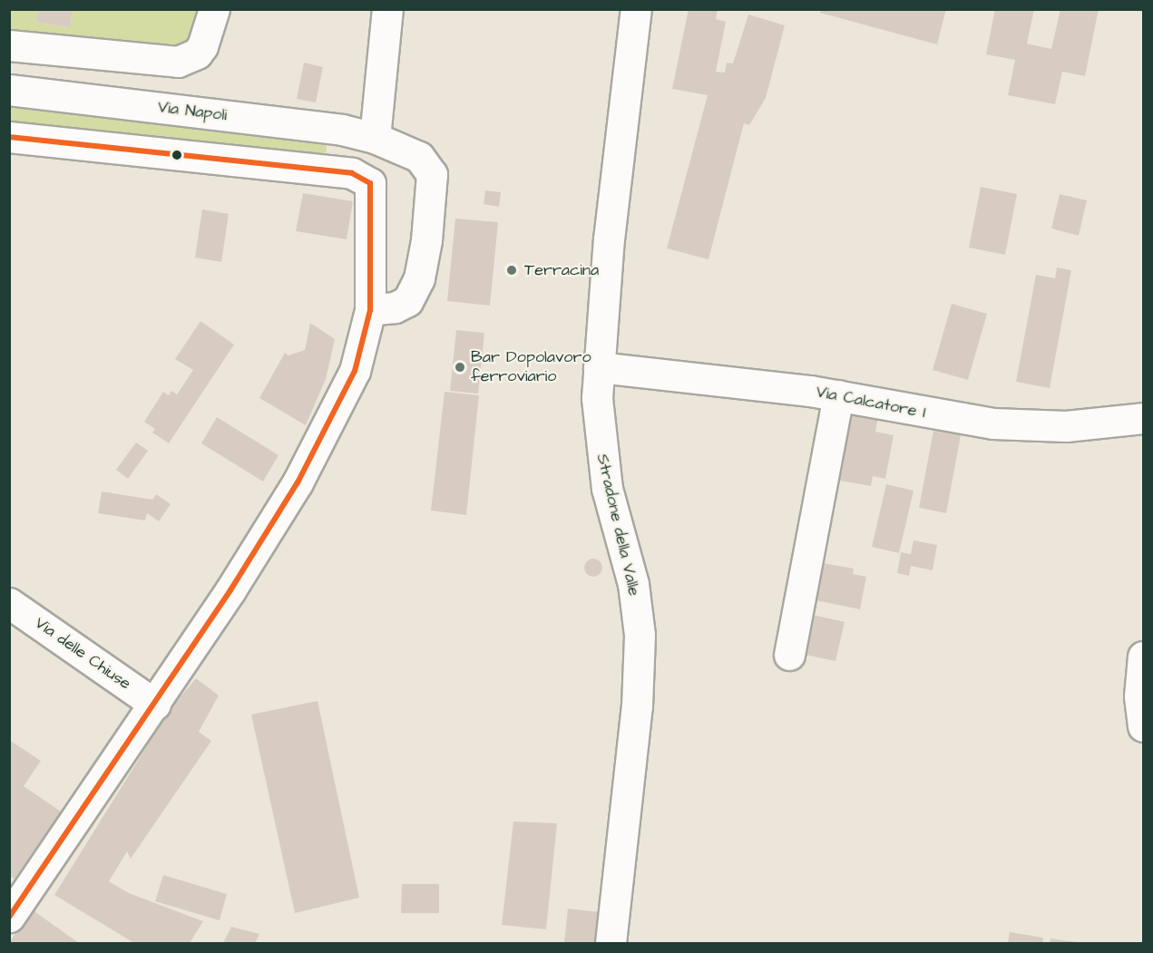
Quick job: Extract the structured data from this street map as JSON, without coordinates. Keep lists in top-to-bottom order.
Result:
{
  "streets": {
    "street": [
      "Via Napoli",
      "Via Calcatore I",
      "Stradone della Valle",
      "Via delle Chiuse"
    ]
  },
  "crossings": [
    ["Via Calcatore I", "Stradone della Valle"]
  ],
  "places": ["Terracina", "Bar Dopolavoro ferroviario"]
}
